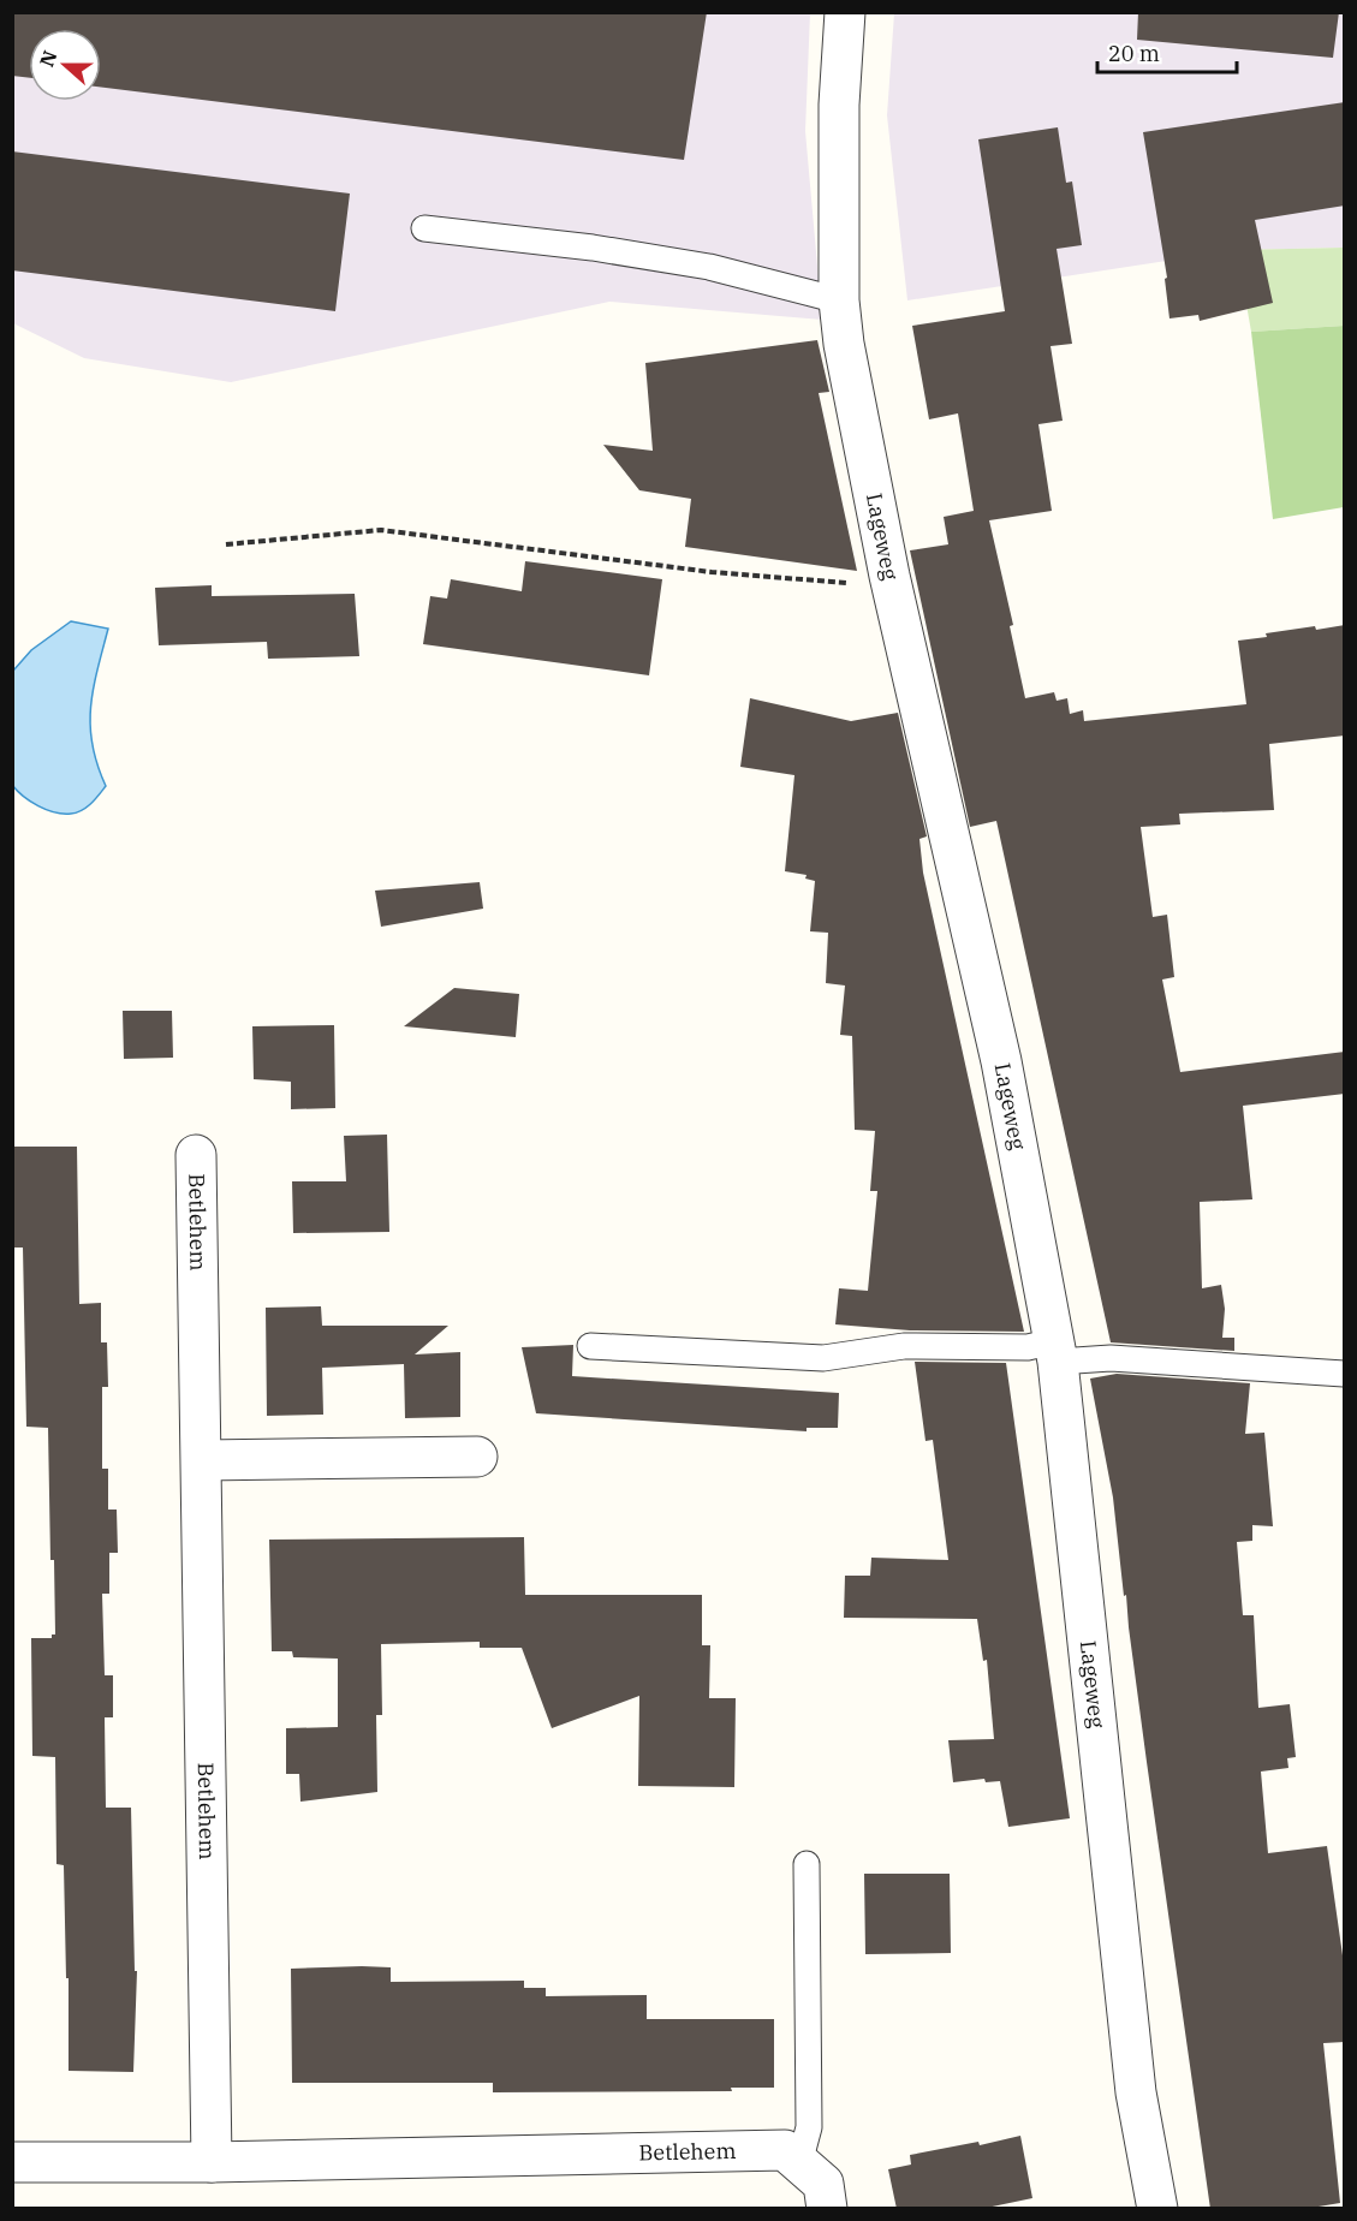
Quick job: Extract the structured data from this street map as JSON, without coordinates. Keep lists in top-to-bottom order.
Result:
{
  "streets": {
    "street": ["Lageweg", "Betlehem"]
  },
  "scale_bar": "20 m",
  "north": "left"
}
